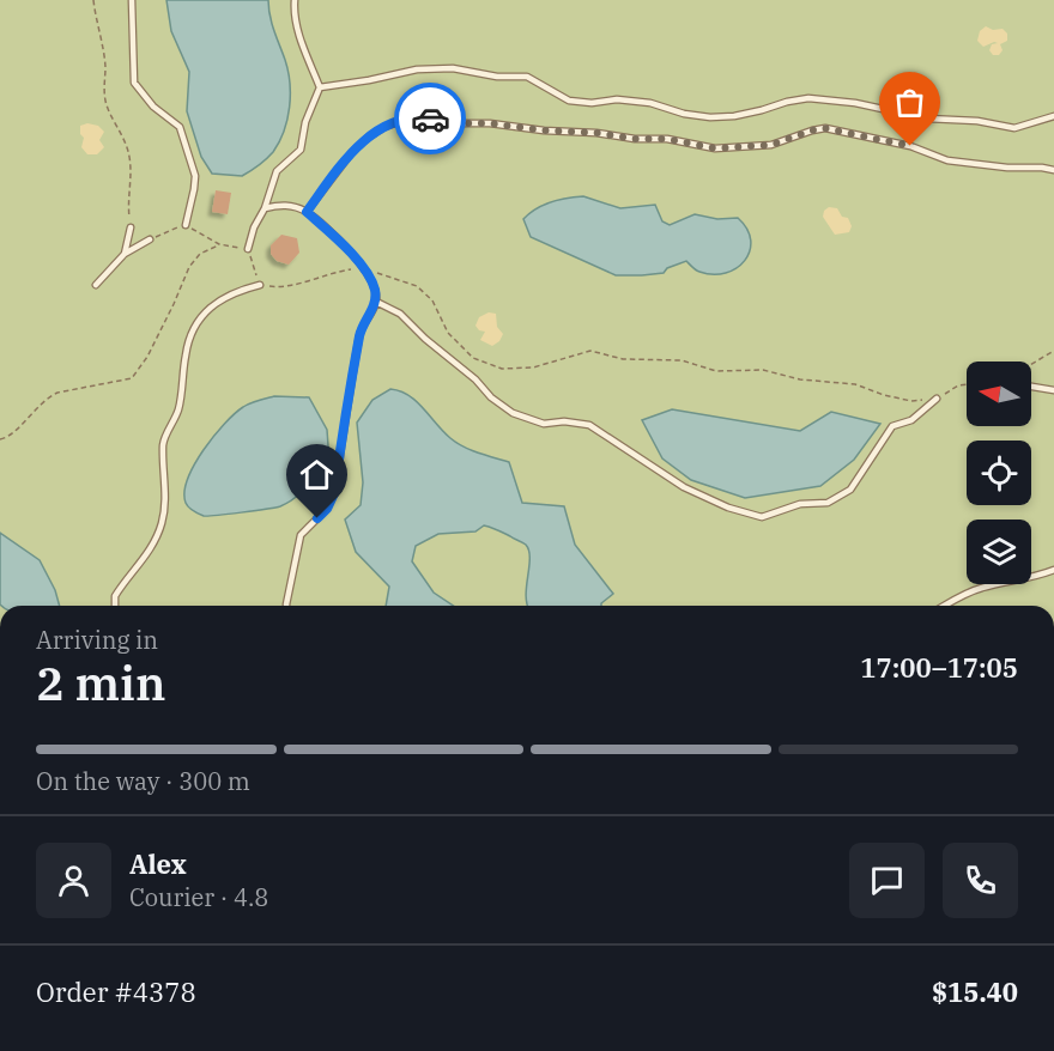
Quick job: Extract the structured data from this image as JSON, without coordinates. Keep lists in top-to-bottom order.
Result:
{
  "north": "left",
  "page": {
    "heading": ["2 min", "Arriving in", "17:00–17:05"],
    "panel": [
      "Alex",
      "Courier · 4.8",
      "Order #4378",
      "$15.40"
    ],
    "bar": "On the way · 300 m"
  }
}
